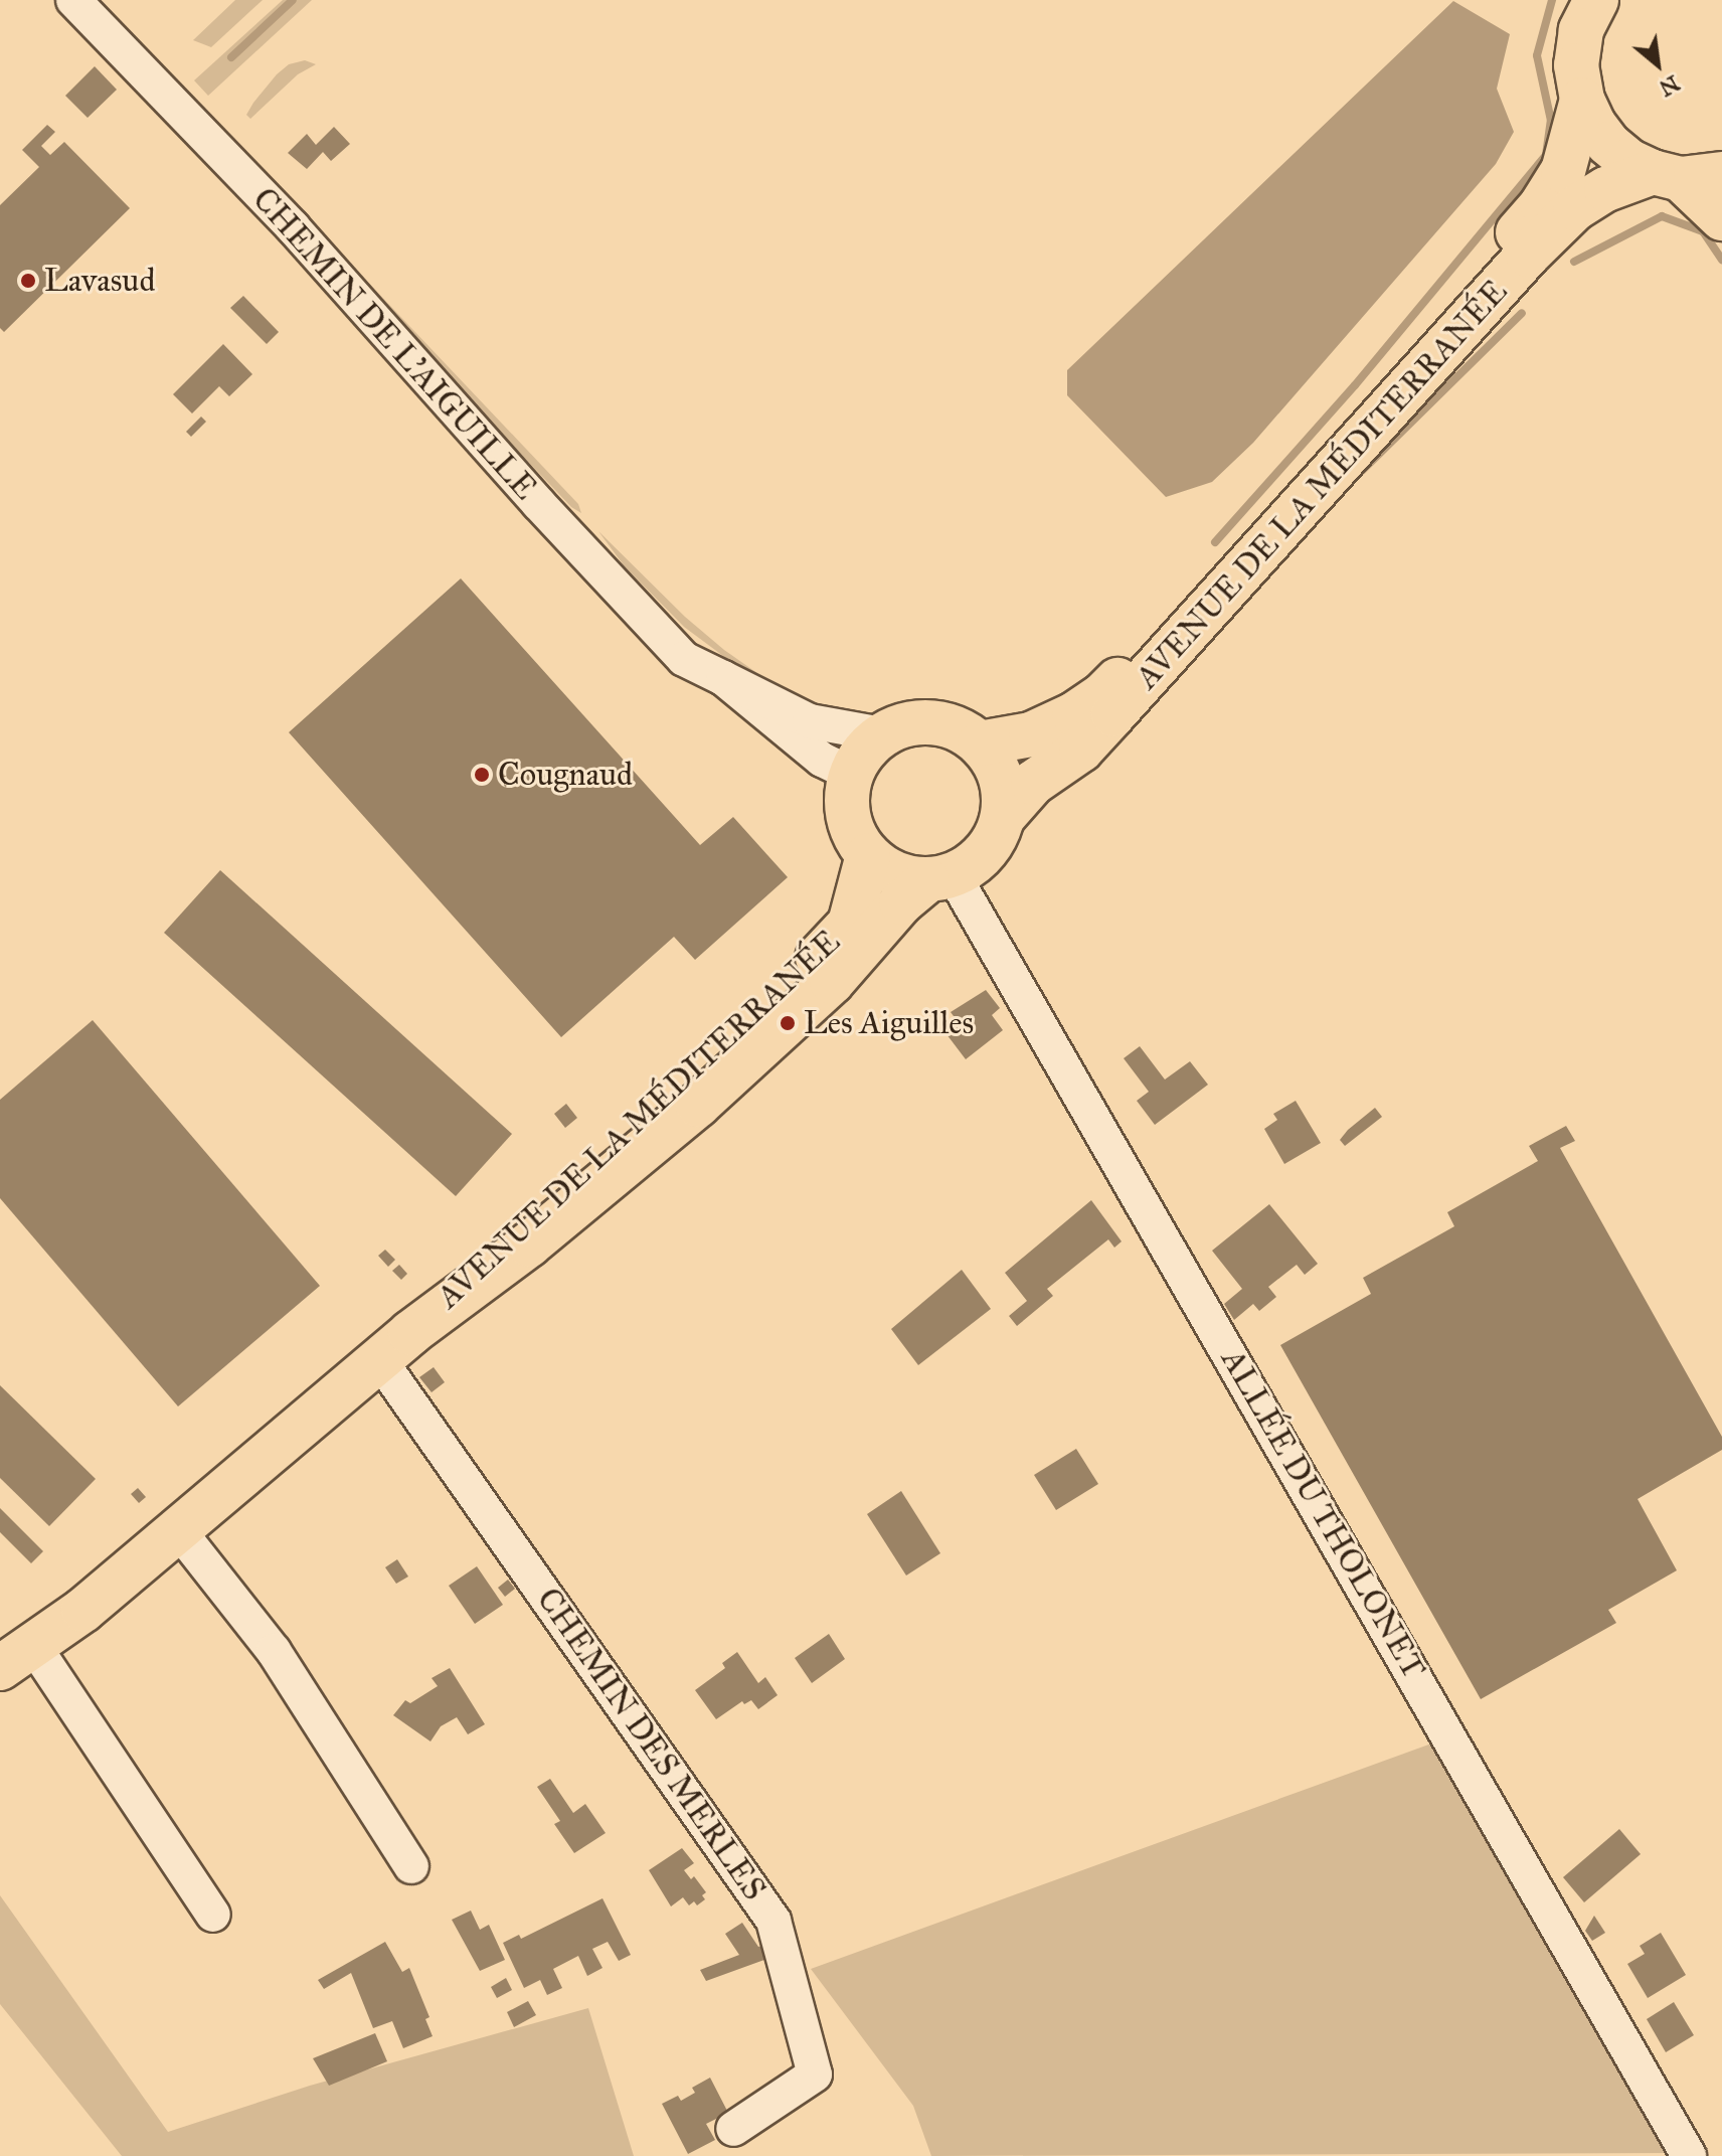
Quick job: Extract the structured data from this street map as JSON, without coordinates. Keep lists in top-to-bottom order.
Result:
{
  "streets": {
    "main road": ["AVENUE DE LA MÉDITERRANÉE"],
    "street": ["CHEMIN DE L'AIGUILLE", "ALLÉE DU THOLONET", "CHEMIN DES MERLES"]
  },
  "crossings": [
    ["CHEMIN DE L'AIGUILLE", "AVENUE DE LA MÉDITERRANÉE"],
    ["CHEMIN DE L'AIGUILLE", "ALLÉE DU THOLONET"],
    ["AVENUE DE LA MÉDITERRANÉE", "ALLÉE DU THOLONET"],
    ["AVENUE DE LA MÉDITERRANÉE", "CHEMIN DES MERLES"]
  ],
  "places": ["Lavasud", "Cougnaud", "Les Aiguilles"],
  "north": "bottom right"
}
